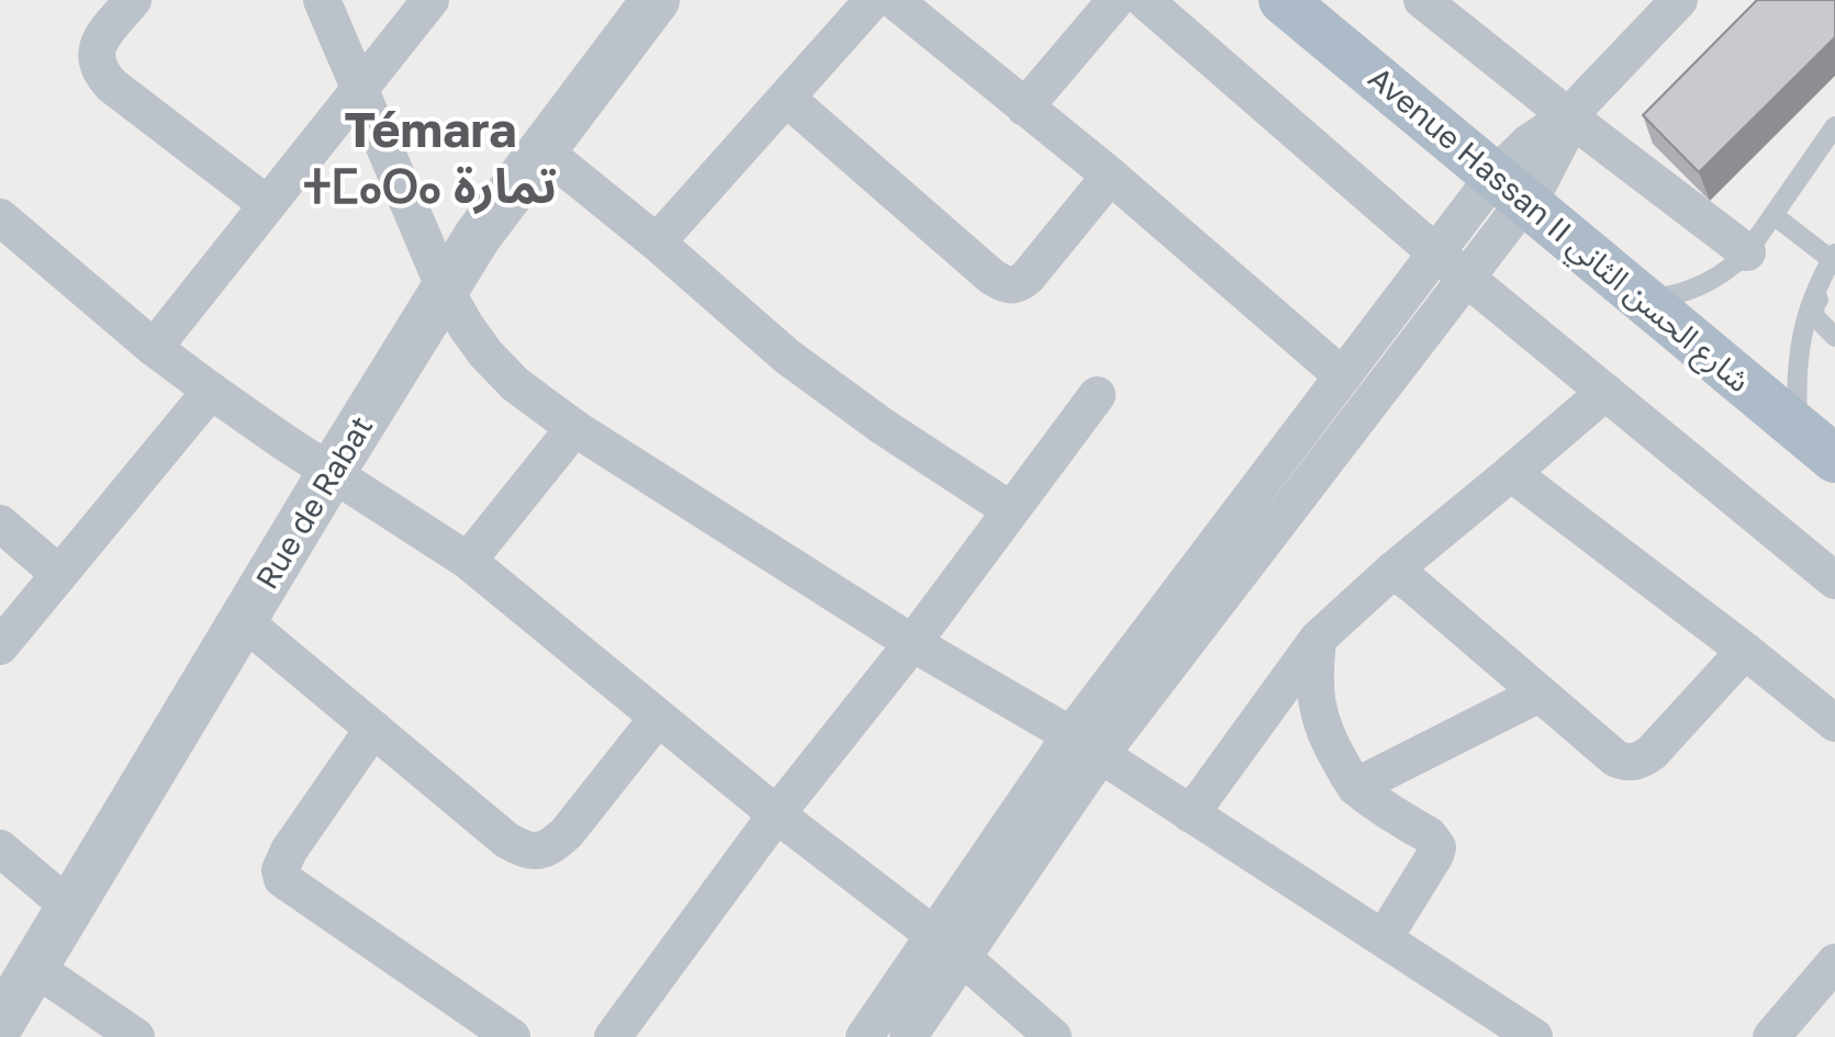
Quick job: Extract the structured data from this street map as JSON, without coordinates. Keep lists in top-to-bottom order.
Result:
{
  "streets": {
    "main road": ["Avenue Hassan II شارع الحسن الثاني"],
    "street": ["Rue de Rabat"]
  },
  "districts": ["Témara ⵜⵎⴰⵔⴰ تمارة"]
}
